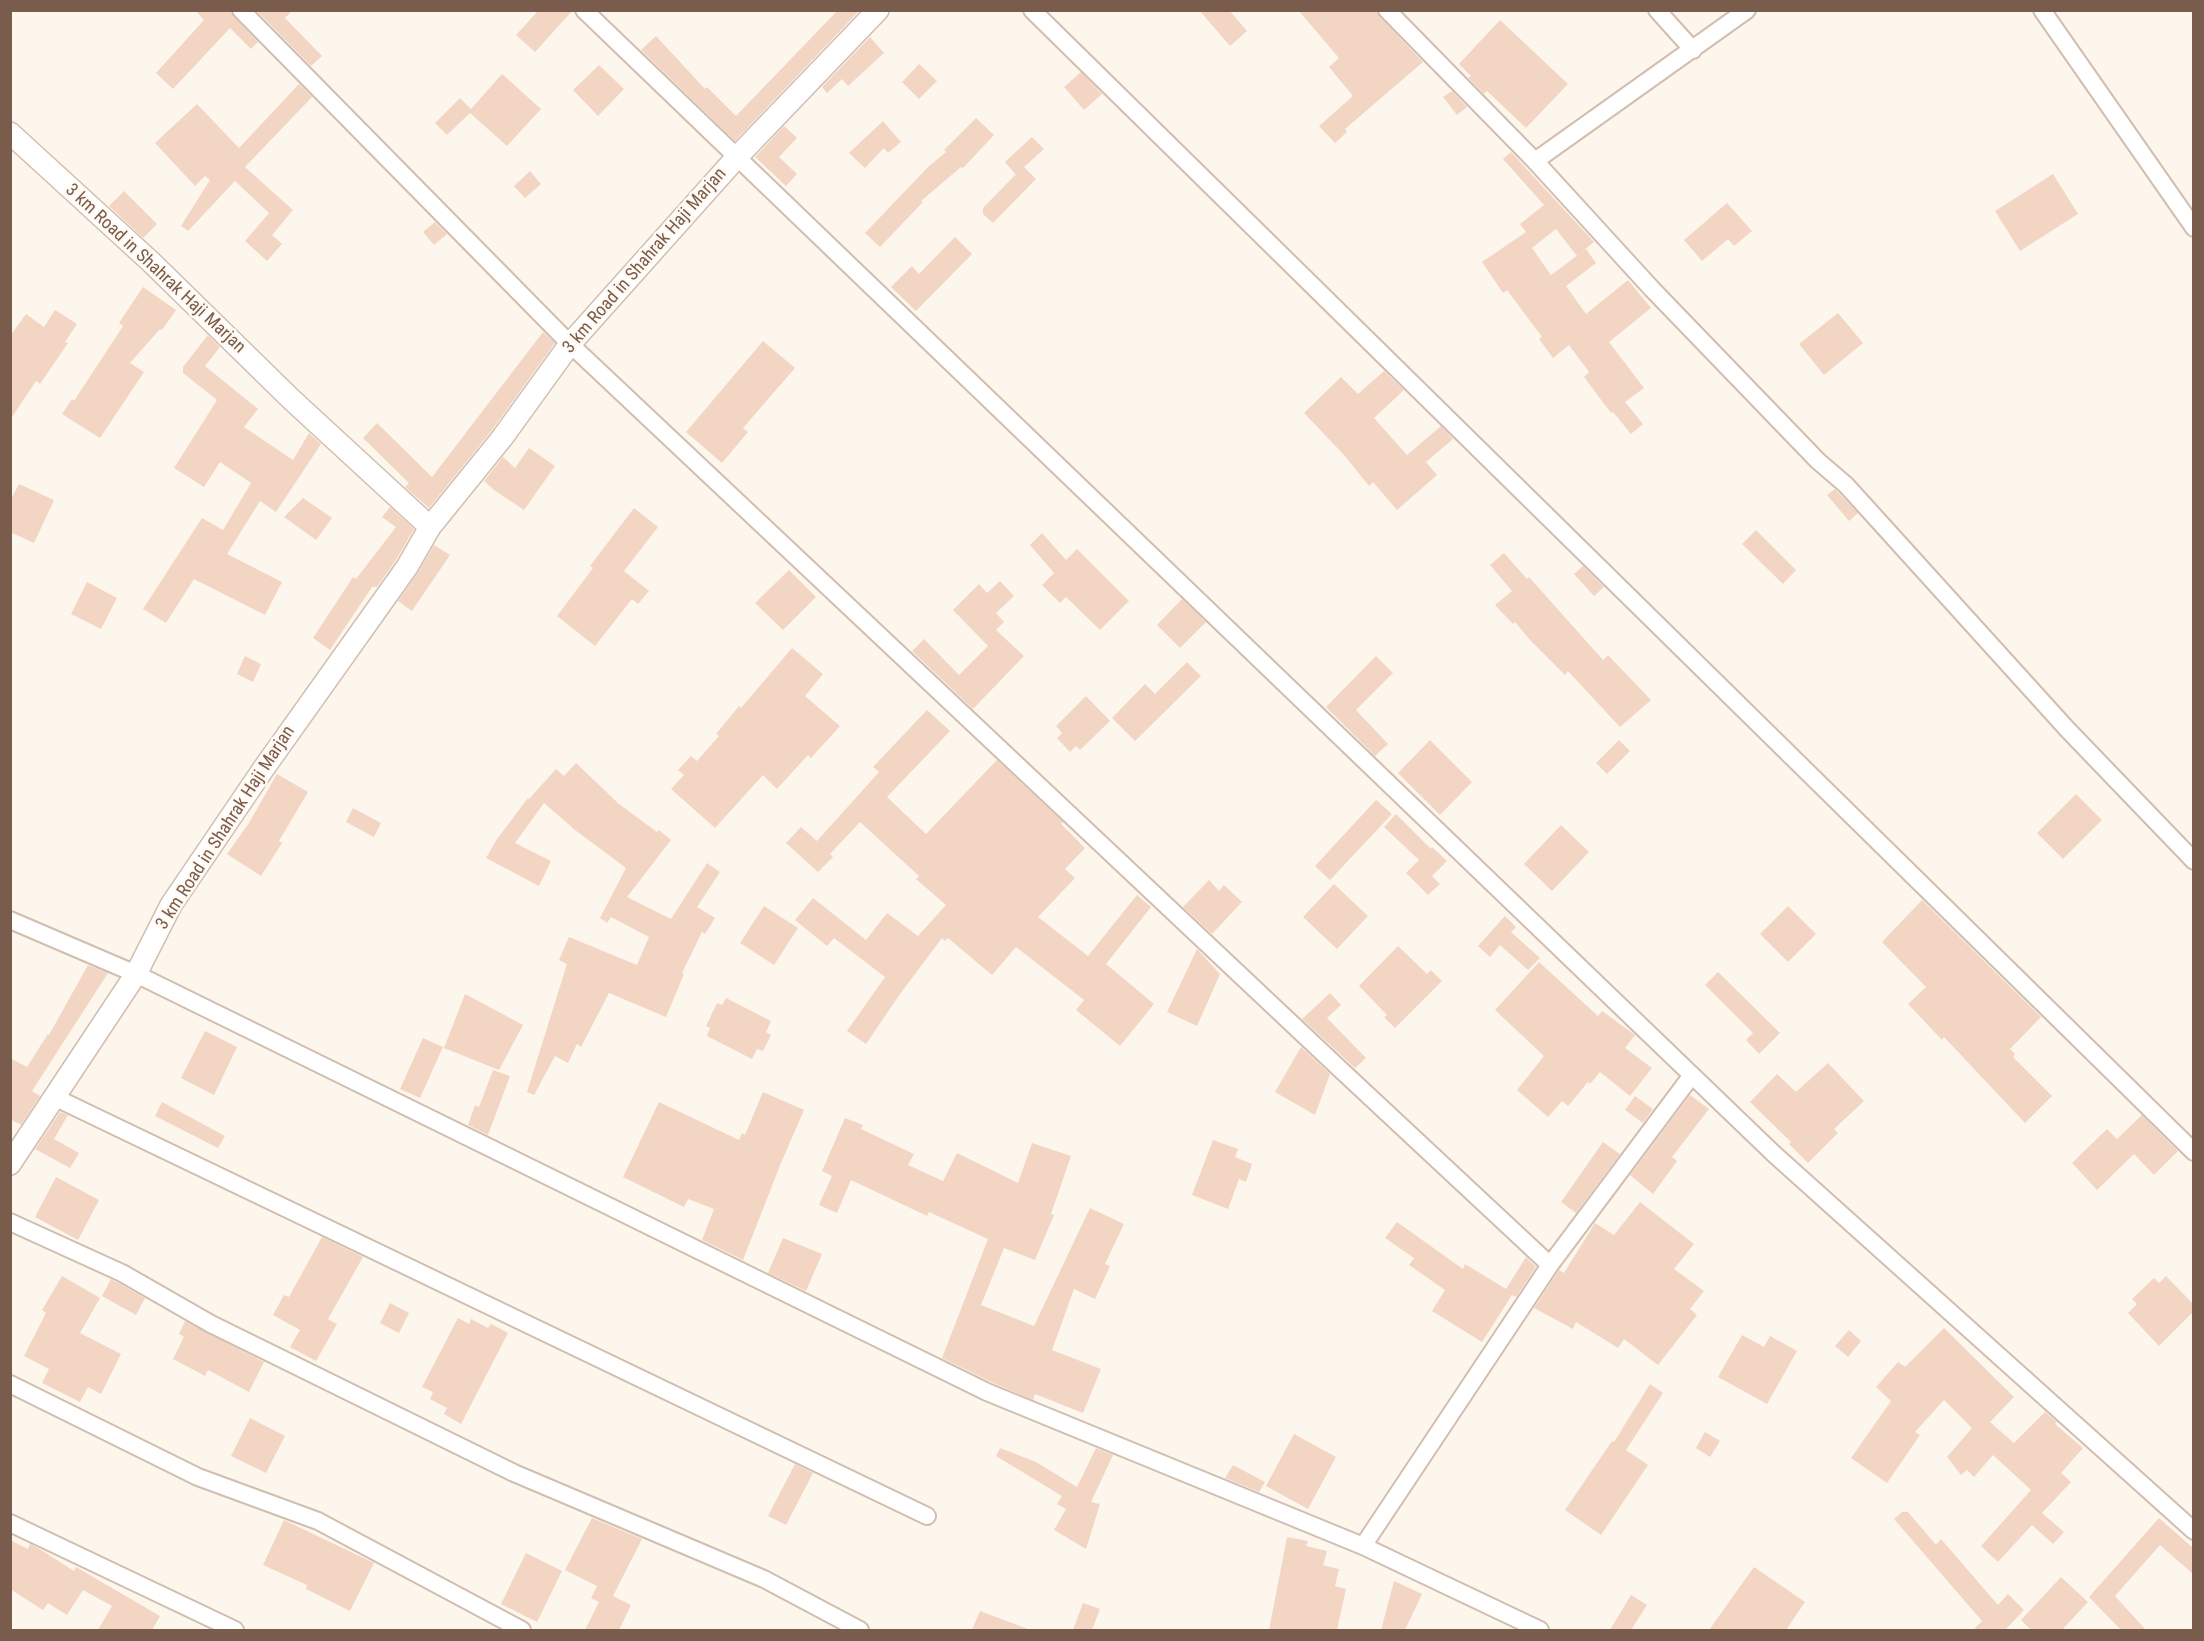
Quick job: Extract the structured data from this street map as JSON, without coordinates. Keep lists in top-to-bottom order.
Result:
{
  "streets": {
    "street": ["3 km Road in Shahrak Haji Marjan"]
  }
}
